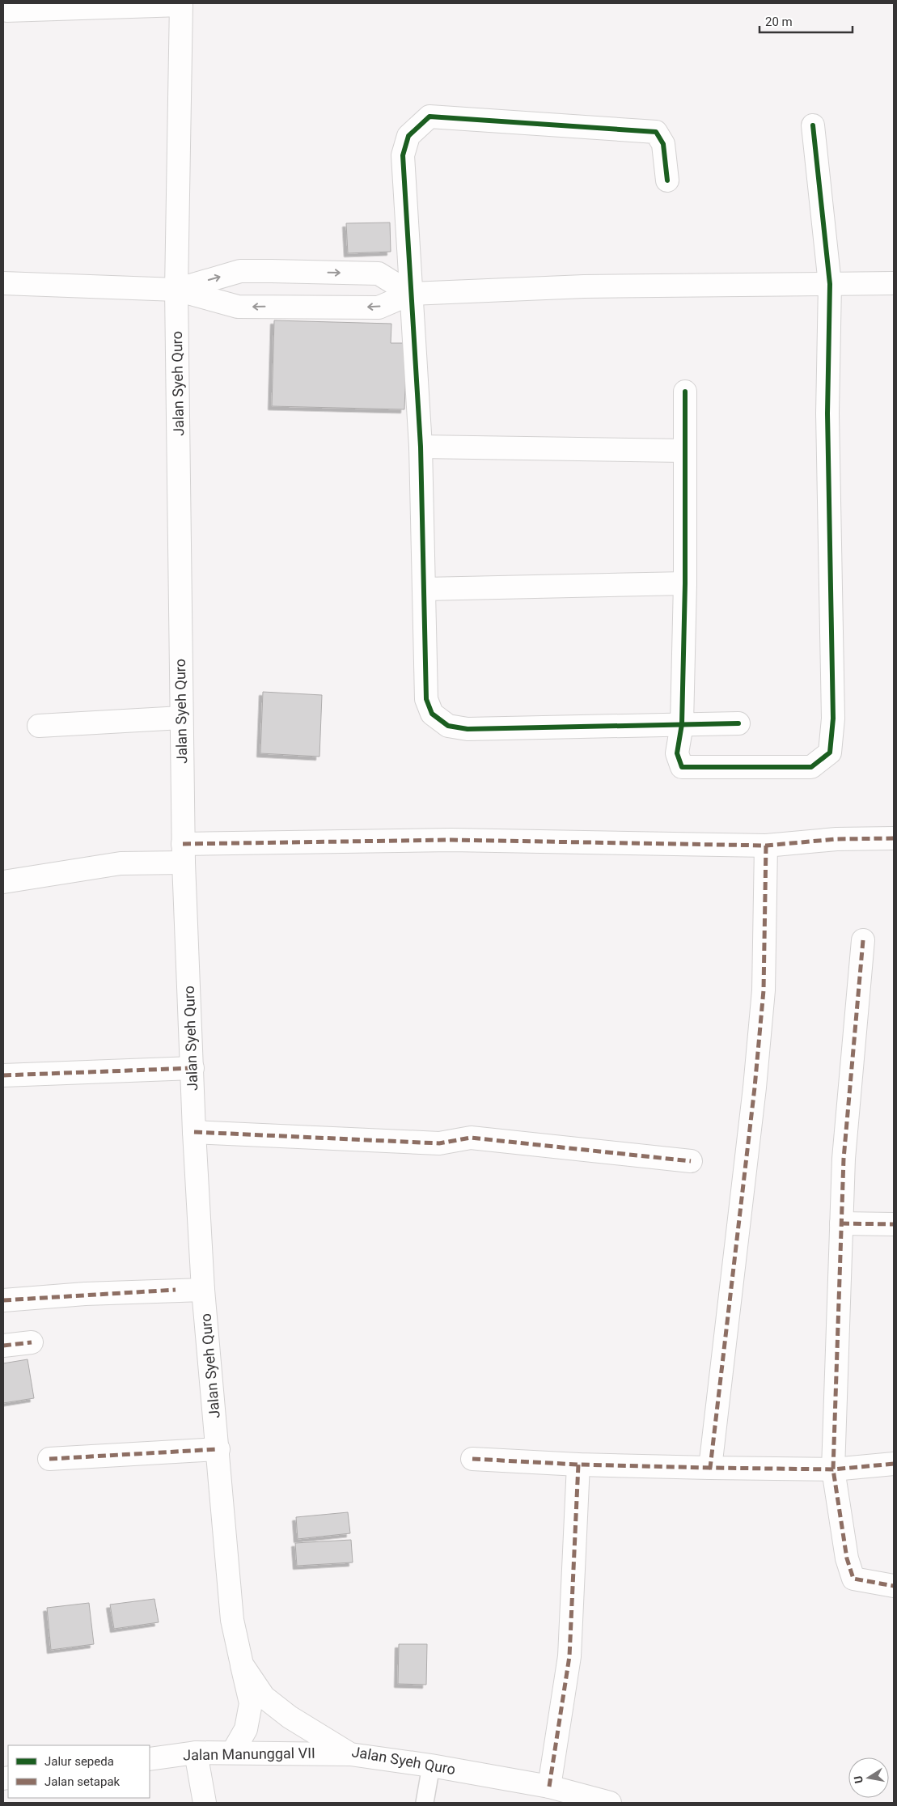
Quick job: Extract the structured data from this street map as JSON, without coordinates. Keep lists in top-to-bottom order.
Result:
{
  "streets": {
    "street": ["Jalan Syeh Quro", "Jalan Manunggal VII"]
  },
  "crossings": [
    ["Jalan Syeh Quro", "Jalan Manunggal VII"]
  ],
  "legend": ["Jalur sepeda", "Jalan setapak"],
  "scale_bar": "20 m",
  "north": "left"
}
